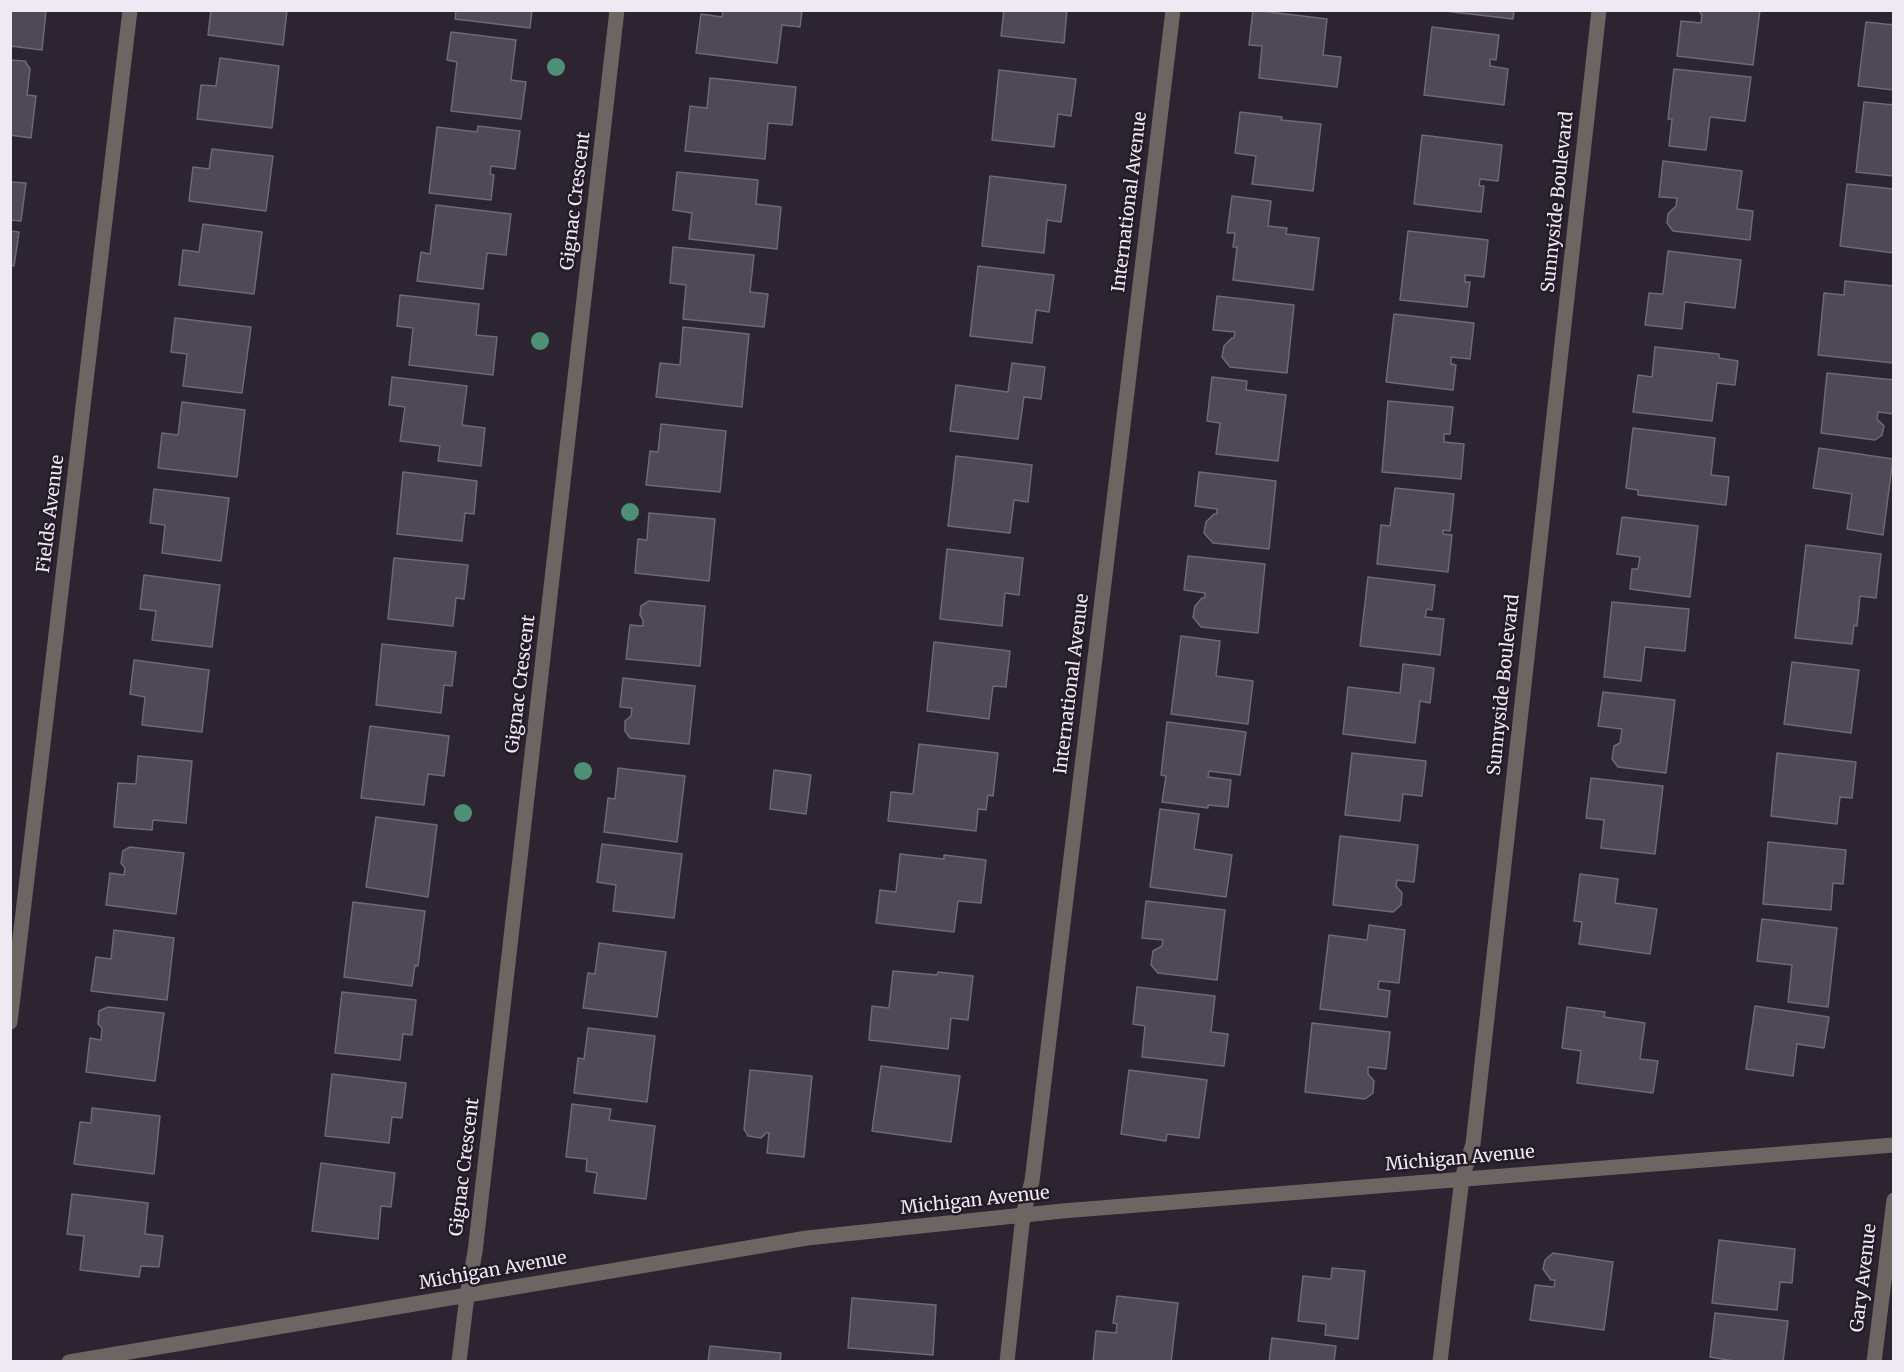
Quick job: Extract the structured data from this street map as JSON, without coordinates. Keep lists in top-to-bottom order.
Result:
{
  "streets": {
    "street": [
      "Gignac Crescent",
      "International Avenue",
      "Sunnyside Boulevard",
      "Fields Avenue",
      "Michigan Avenue",
      "Gary Avenue"
    ]
  },
  "crossings": [
    ["Gignac Crescent", "Michigan Avenue"],
    ["International Avenue", "Michigan Avenue"],
    ["Sunnyside Boulevard", "Michigan Avenue"]
  ]
}
